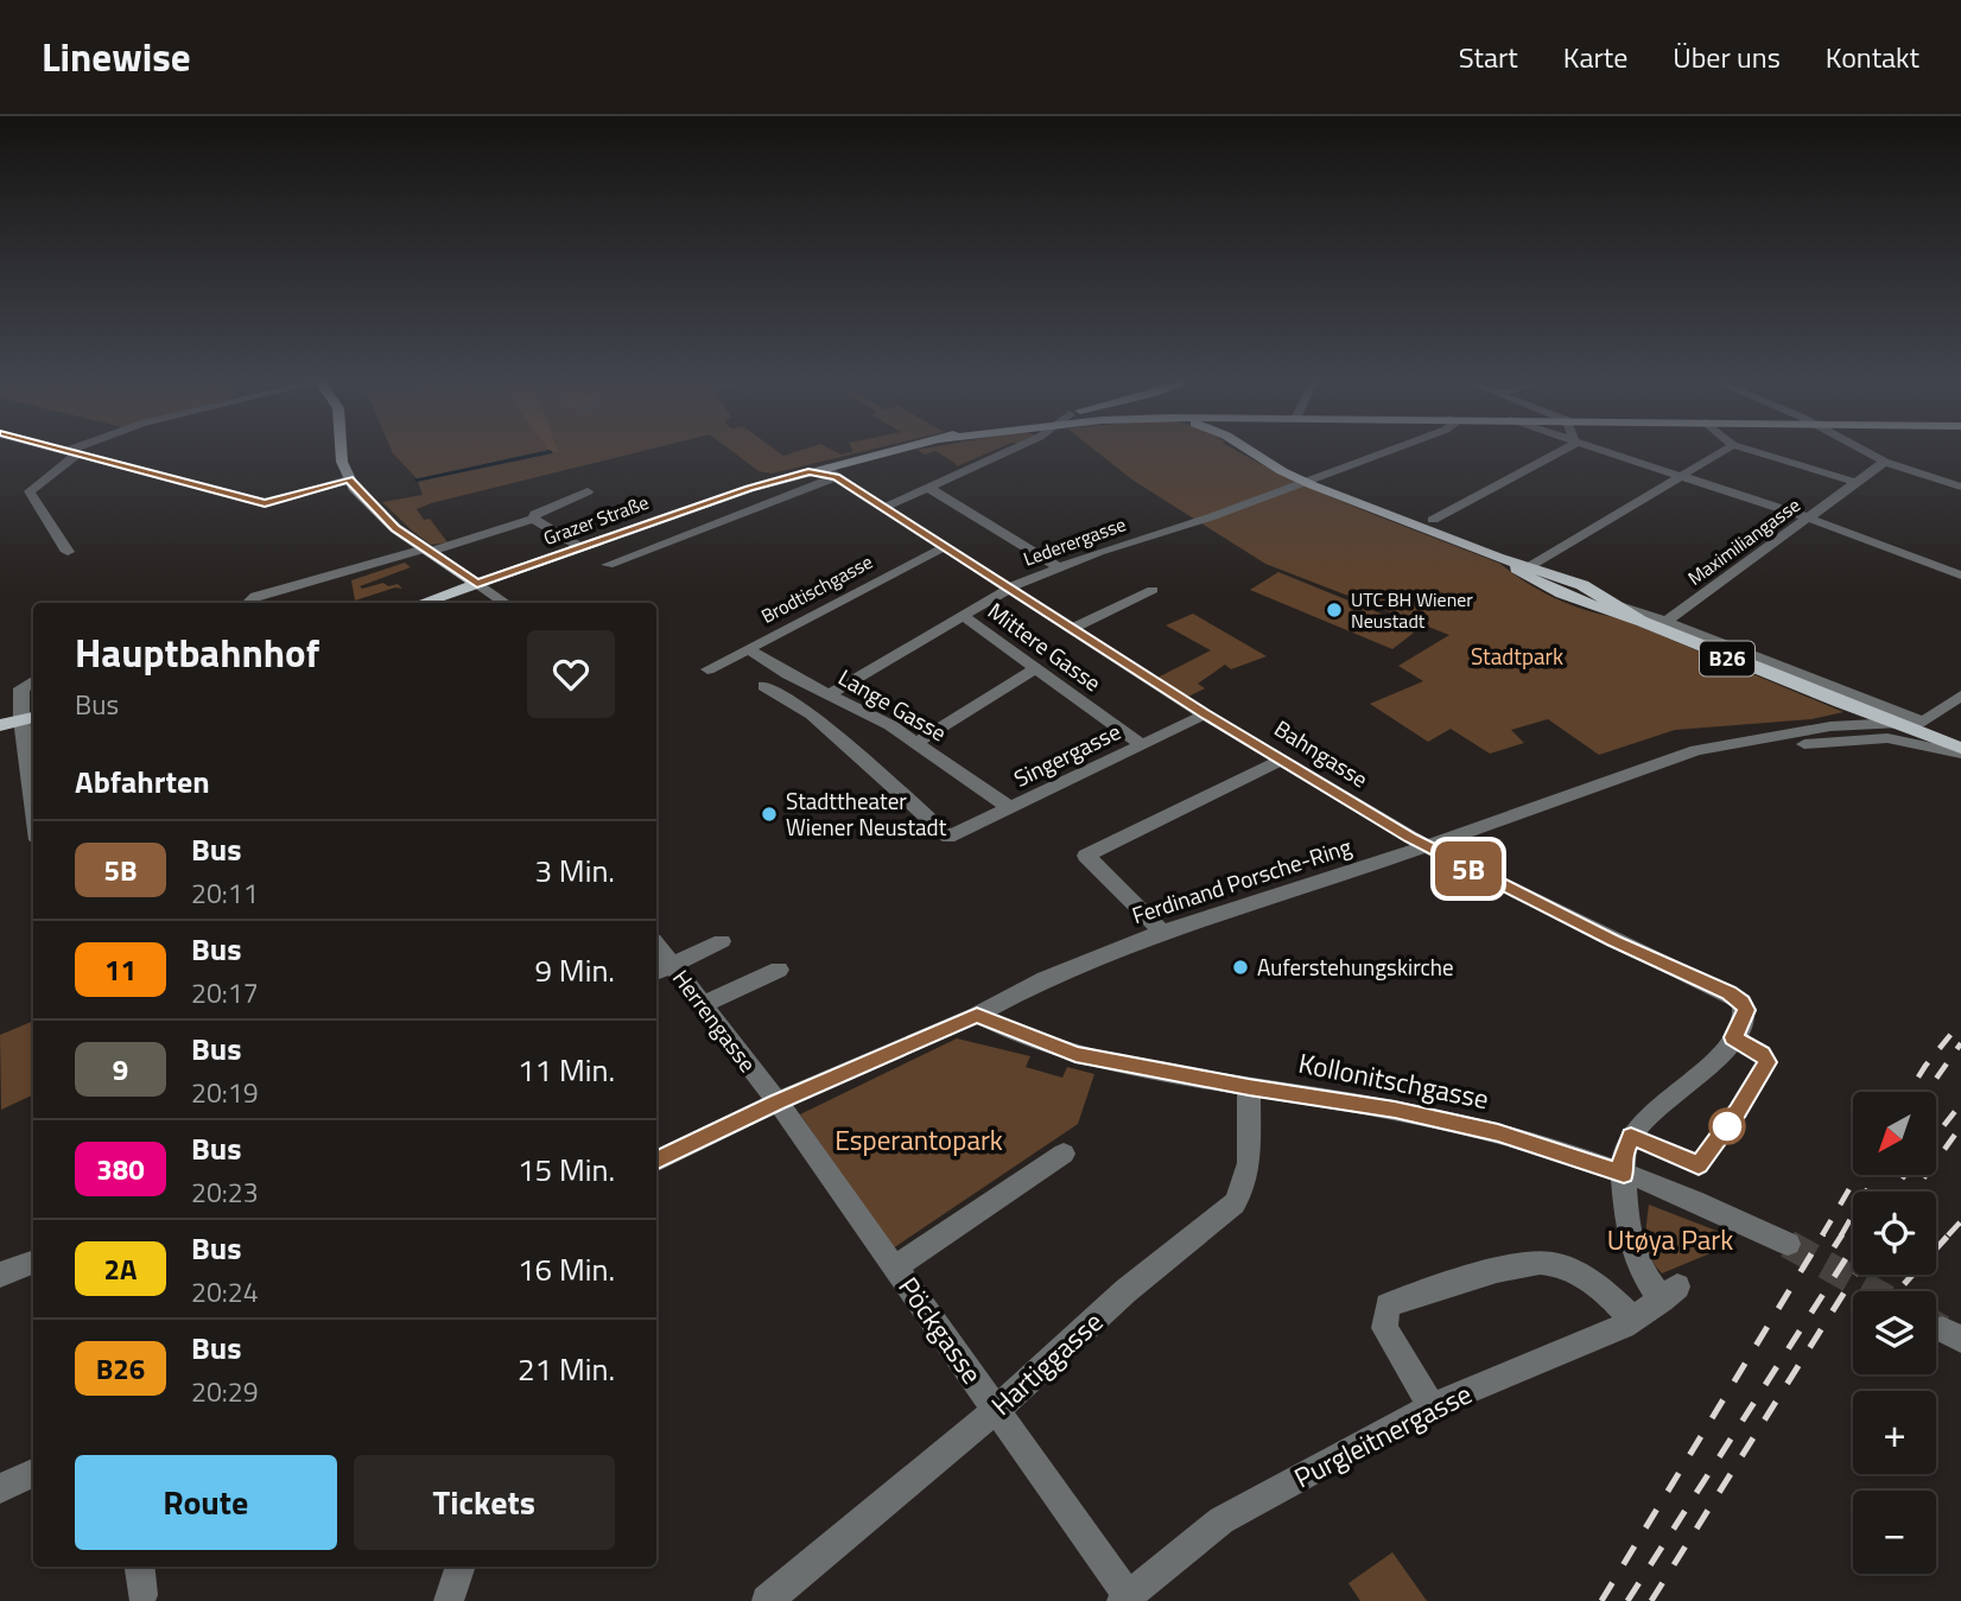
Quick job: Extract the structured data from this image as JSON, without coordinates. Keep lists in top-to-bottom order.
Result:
{
  "streets": {
    "main road": ["Grazer Straße", "B26"],
    "street": [
      "Lederergasse",
      "Maximiliangasse",
      "Brodtischgasse",
      "Mittere Gasse",
      "Lange Gasse",
      "Bahngasse",
      "Singergasse",
      "Ferdinand Porsche-Ring",
      "Herrengasse",
      "Kollonitschgasse",
      "Pöckgasse",
      "Hartiggasse",
      "Purgleitnergasse"
    ]
  },
  "crossings": [
    ["Grazer Straße", "Bahngasse"],
    ["Lederergasse", "Mittere Gasse"],
    ["Lederergasse", "B26"],
    ["Lederergasse", "Lange Gasse"],
    ["Lederergasse", "Bahngasse"],
    ["Brodtischgasse", "Lange Gasse"],
    ["Brodtischgasse", "Bahngasse"],
    ["Mittere Gasse", "Singergasse"],
    ["Lange Gasse", "Singergasse"],
    ["Bahngasse", "Singergasse"],
    ["Bahngasse", "Ferdinand Porsche-Ring"],
    ["Bahngasse", "Purgleitnergasse"],
    ["Ferdinand Porsche-Ring", "Herrengasse"],
    ["Ferdinand Porsche-Ring", "Kollonitschgasse"],
    ["Ferdinand Porsche-Ring", "Pöckgasse"],
    ["Herrengasse", "Pöckgasse"],
    ["Kollonitschgasse", "Hartiggasse"],
    ["Kollonitschgasse", "Purgleitnergasse"],
    ["Pöckgasse", "Hartiggasse"],
    ["Pöckgasse", "Purgleitnergasse"]
  ],
  "parks": ["Stadtpark", "Esperantopark", "Utøya Park"],
  "places": ["UTC BH Wiener Neustadt", "Stadttheater Wiener Neustadt", "Auferstehungskirche"],
  "lines": ["bus line 5B"],
  "north": "bottom left",
  "page": {
    "header": "Linewise",
    "nav": [
      "Start",
      "Karte",
      "Über uns",
      "Kontakt"
    ],
    "on_map": "5B",
    "heading": [
      ["Hauptbahnhof", "Bus"],
      "Abfahrten"
    ],
    "list": [
      {
        "mark": "5B",
        "name": "Bus",
        "note": "20:11",
        "value": "3 Min."
      },
      {
        "mark": "11",
        "name": "Bus",
        "note": "20:17",
        "value": "9 Min."
      },
      {
        "mark": "9",
        "name": "Bus",
        "note": "20:19",
        "value": "11 Min."
      },
      {
        "mark": "380",
        "name": "Bus",
        "note": "20:23",
        "value": "15 Min."
      },
      {
        "mark": "2A",
        "name": "Bus",
        "note": "20:24",
        "value": "16 Min."
      },
      {
        "mark": "B26",
        "name": "Bus",
        "note": "20:29",
        "value": "21 Min."
      }
    ],
    "map_buttons": ["+", "−"],
    "buttons": ["Route", "Tickets"]
  }
}
